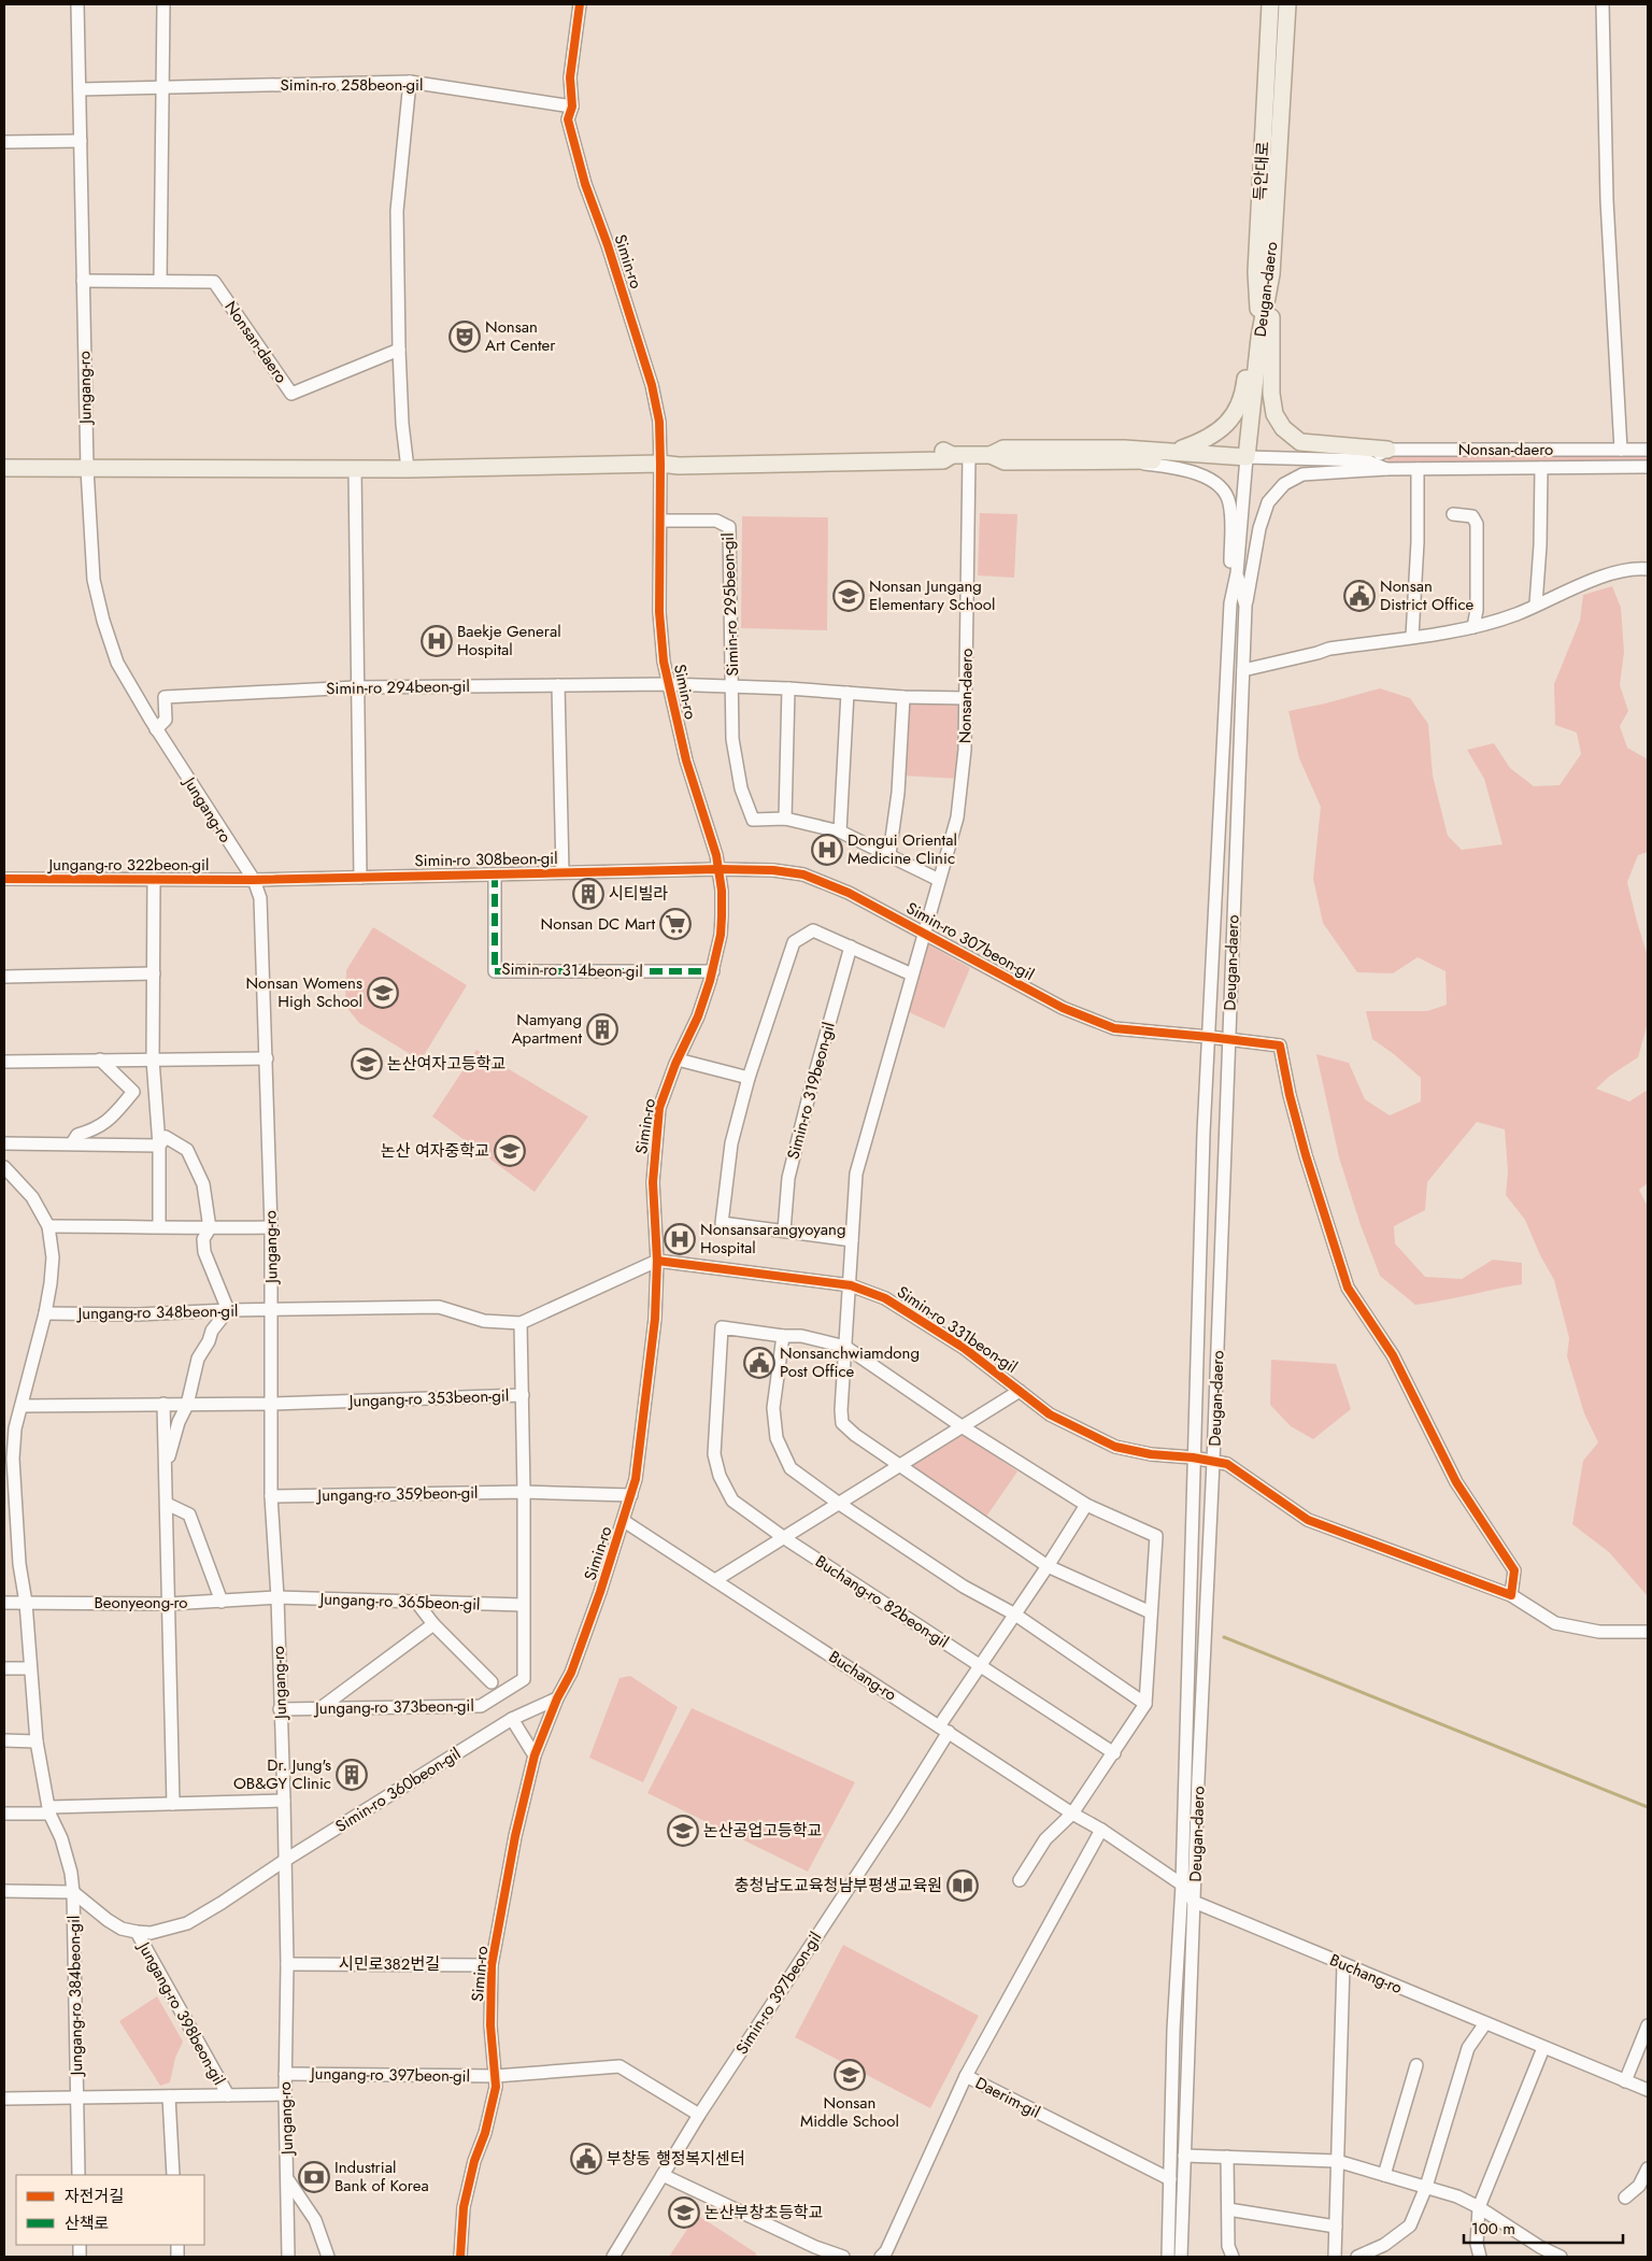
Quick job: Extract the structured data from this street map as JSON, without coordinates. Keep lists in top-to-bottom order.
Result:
{
  "streets": {
    "main road": ["득안대로", "Deugan-daero", "Nonsan-daero"],
    "street": [
      "Simin-ro 258beon-gil",
      "Simin-ro",
      "Jungang-ro",
      "Simin-ro 295beon-gil",
      "Simin-ro 294beon-gil",
      "Simin-ro 308beon-gil",
      "Jungang-ro 322beon-gil",
      "Simin-ro 307beon-gil",
      "Simin-ro 314beon-gil",
      "Simin-ro 319beon-gil",
      "Jungang-ro 348beon-gil",
      "Simin-ro 331beon-gil",
      "Jungang-ro 353beon-gil",
      "Jungang-ro 359beon-gil",
      "Jungang-ro 365beon-gil",
      "Buchang-ro 82beon-gil",
      "Beonyeong-ro",
      "Buchang-ro",
      "Jungang-ro 373beon-gil",
      "Simin-ro 360beon-gil",
      "시민로382번길",
      "Simin-ro 397beon-gil",
      "Jungang-ro 384beon-gil",
      "Jungang-ro 398beon-gil",
      "Jungang-ro 397beon-gil",
      "Daerim-gil"
    ]
  },
  "crossings": [
    ["Simin-ro 258beon-gil", "Simin-ro"],
    ["Simin-ro 258beon-gil", "Jungang-ro"],
    ["득안대로", "Deugan-daero"],
    ["Simin-ro", "Nonsan-daero"],
    ["Simin-ro", "Simin-ro 295beon-gil"],
    ["Simin-ro", "Simin-ro 294beon-gil"],
    ["Simin-ro", "Simin-ro 308beon-gil"],
    ["Simin-ro", "Simin-ro 307beon-gil"],
    ["Simin-ro", "Simin-ro 314beon-gil"],
    ["Simin-ro", "Simin-ro 331beon-gil"],
    ["Simin-ro", "Jungang-ro 359beon-gil"],
    ["Simin-ro", "Buchang-ro"],
    ["Simin-ro", "Simin-ro 360beon-gil"],
    ["Simin-ro", "시민로382번길"],
    ["Simin-ro", "Jungang-ro 397beon-gil"],
    ["Deugan-daero", "Nonsan-daero"],
    ["Deugan-daero", "Simin-ro 307beon-gil"],
    ["Deugan-daero", "Simin-ro 331beon-gil"],
    ["Deugan-daero", "Buchang-ro"],
    ["Deugan-daero", "Daerim-gil"],
    ["Nonsan-daero", "Jungang-ro"],
    ["Nonsan-daero", "Simin-ro 295beon-gil"],
    ["Nonsan-daero", "Simin-ro 307beon-gil"],
    ["Jungang-ro", "Simin-ro 294beon-gil"],
    ["Jungang-ro", "Simin-ro 308beon-gil"],
    ["Jungang-ro", "Jungang-ro 322beon-gil"],
    ["Jungang-ro", "Jungang-ro 348beon-gil"],
    ["Jungang-ro", "Jungang-ro 353beon-gil"],
    ["Jungang-ro", "Jungang-ro 359beon-gil"],
    ["Jungang-ro", "Jungang-ro 365beon-gil"],
    ["Jungang-ro", "Beonyeong-ro"],
    ["Jungang-ro", "Jungang-ro 373beon-gil"],
    ["Jungang-ro", "Simin-ro 360beon-gil"],
    ["Jungang-ro", "시민로382번길"],
    ["Jungang-ro", "Jungang-ro 384beon-gil"],
    ["Jungang-ro", "Jungang-ro 398beon-gil"],
    ["Jungang-ro", "Jungang-ro 397beon-gil"],
    ["Simin-ro 295beon-gil", "Simin-ro 294beon-gil"],
    ["Simin-ro 294beon-gil", "Simin-ro 308beon-gil"],
    ["Simin-ro 308beon-gil", "Jungang-ro 322beon-gil"],
    ["Simin-ro 308beon-gil", "Simin-ro 307beon-gil"],
    ["Simin-ro 308beon-gil", "Simin-ro 314beon-gil"],
    ["Simin-ro 307beon-gil", "Simin-ro 331beon-gil"],
    ["Jungang-ro 353beon-gil", "Jungang-ro 359beon-gil"],
    ["Jungang-ro 365beon-gil", "Beonyeong-ro"],
    ["Jungang-ro 365beon-gil", "Jungang-ro 373beon-gil"],
    ["Buchang-ro", "Simin-ro 397beon-gil"],
    ["Simin-ro 360beon-gil", "Jungang-ro 384beon-gil"],
    ["Simin-ro 397beon-gil", "Jungang-ro 397beon-gil"],
    ["Jungang-ro 384beon-gil", "Jungang-ro 398beon-gil"]
  ],
  "places": {
    "theatre": ["Nonsan Art Center"],
    "school or university": [
      "Nonsan Jungang Elementary School",
      "Nonsan Womens High School",
      "논산여자고등학교",
      "논산 여자중학교",
      "논산공업고등학교",
      "Nonsan Middle School",
      "논산부창초등학교"
    ],
    "public building": ["Nonsan District Office", "Nonsanchwiamdong Post Office", "부창동 행정복지센터"],
    "hospital": ["Baekje General Hospital", "Dongui Oriental Medicine Clinic", "Nonsansarangyoyang Hospital"],
    "building": ["시티빌라", "Namyang Apartment", "Dr. Jung's OB&GY Clinic"],
    "supermarket": ["Nonsan DC Mart"],
    "library": ["충청남도교육청남부평생교육원"],
    "bank": ["Industrial Bank of Korea"]
  },
  "legend": ["자전거길", "산책로"],
  "scale_bar": "100 m"
}
